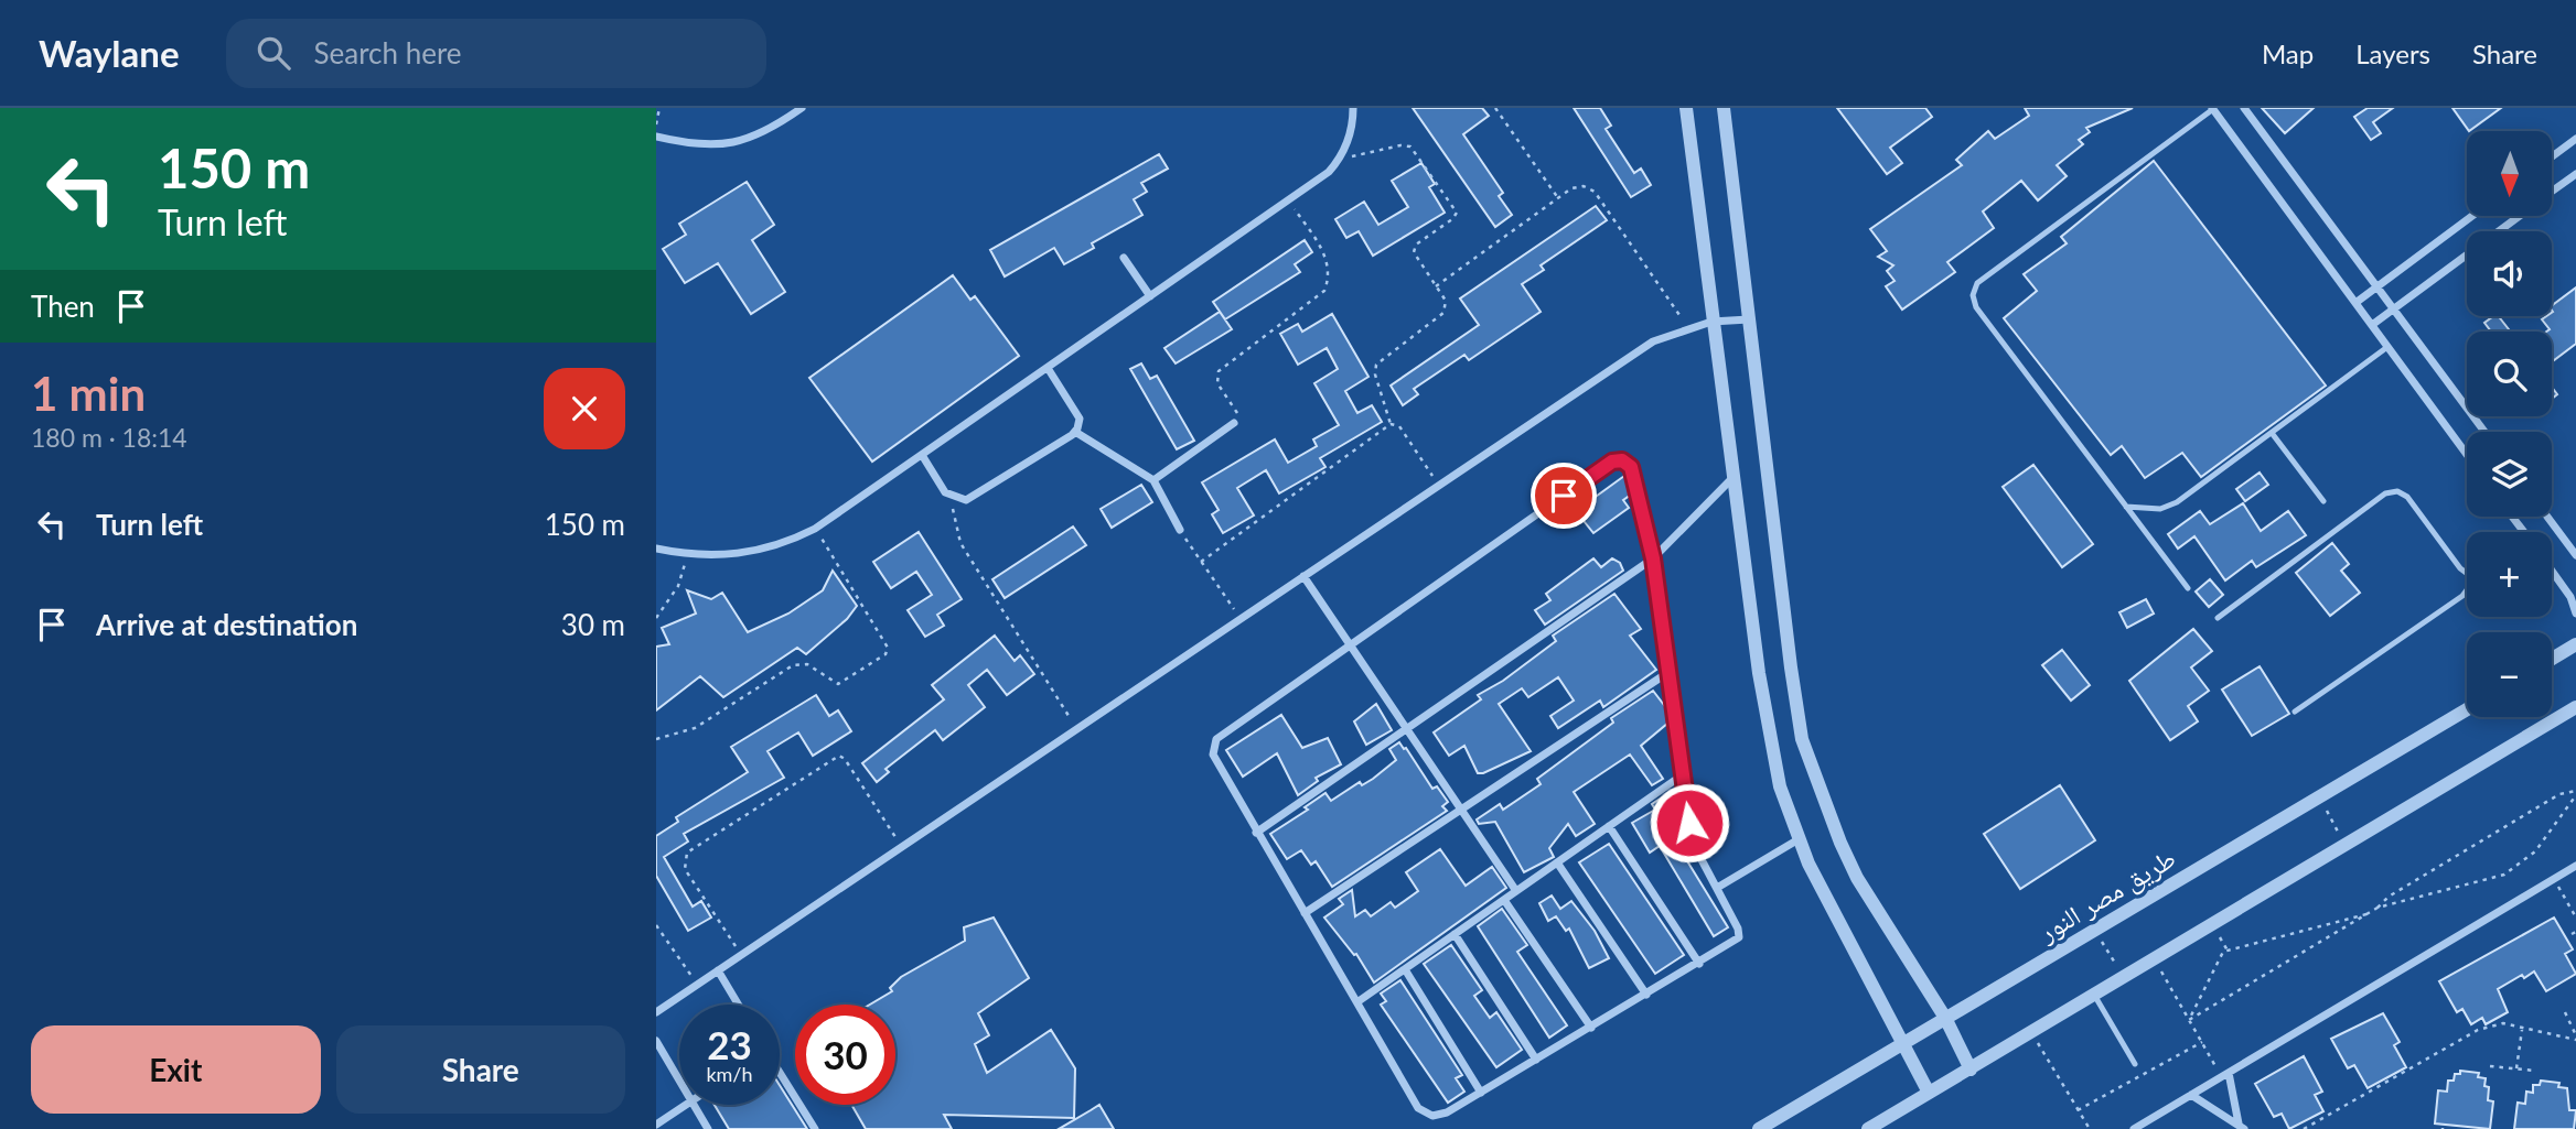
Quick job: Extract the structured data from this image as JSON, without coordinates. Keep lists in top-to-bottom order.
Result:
{
  "streets": {
    "street": ["طريق مصر النور"]
  },
  "north": "bottom",
  "page": {
    "header": "Waylane",
    "search": "Search here",
    "nav": ["Map", "Layers", "Share"],
    "turn": ["150 m", "Turn left"],
    "map_buttons": ["+", "−"],
    "then": "Then",
    "heading": ["1 min", "180 m · 18:14"],
    "list": [
      {
        "name": "Turn left",
        "value": "150 m"
      },
      {
        "name": "Arrive at destination",
        "value": "30 m"
      }
    ],
    "speed": "23 km/h",
    "limit": "30",
    "buttons": ["Exit", "Share"]
  }
}
